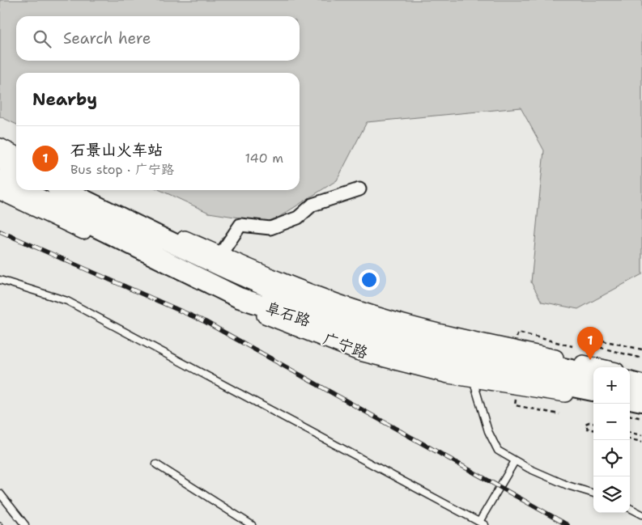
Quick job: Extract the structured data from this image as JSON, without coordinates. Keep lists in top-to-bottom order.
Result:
{
  "streets": {
    "highway": ["阜石路"],
    "street": ["广宁路"]
  },
  "page": {
    "search": "Search here",
    "heading": "Nearby",
    "list": [
      {
        "mark": "1",
        "name": "石景山火车站",
        "note": "Bus stop · 广宁路",
        "value": "140 m"
      }
    ],
    "pins": "1",
    "map_buttons": ["+", "−"]
  }
}
